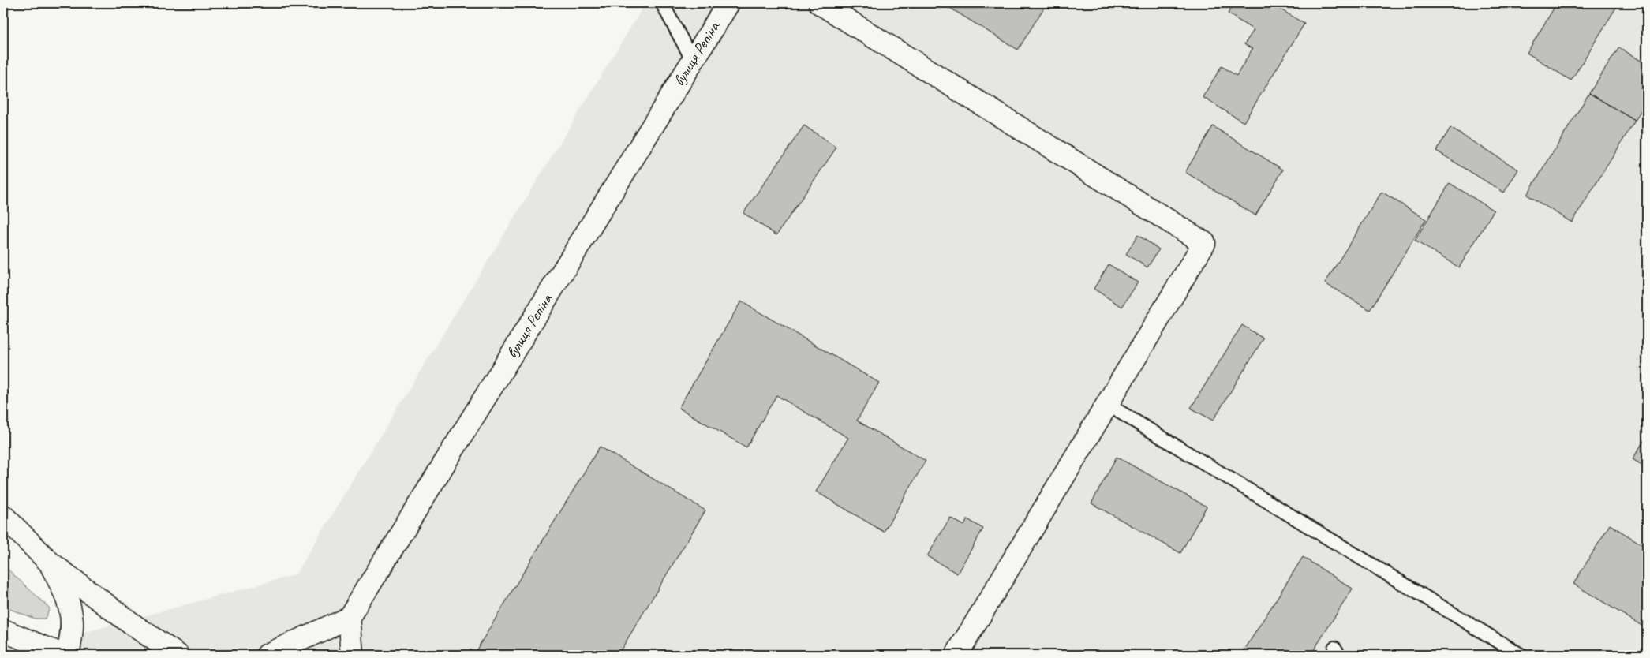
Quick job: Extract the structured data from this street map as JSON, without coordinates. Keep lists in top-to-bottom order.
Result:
{
  "streets": {
    "street": ["вулиця Репіна"]
  }
}
